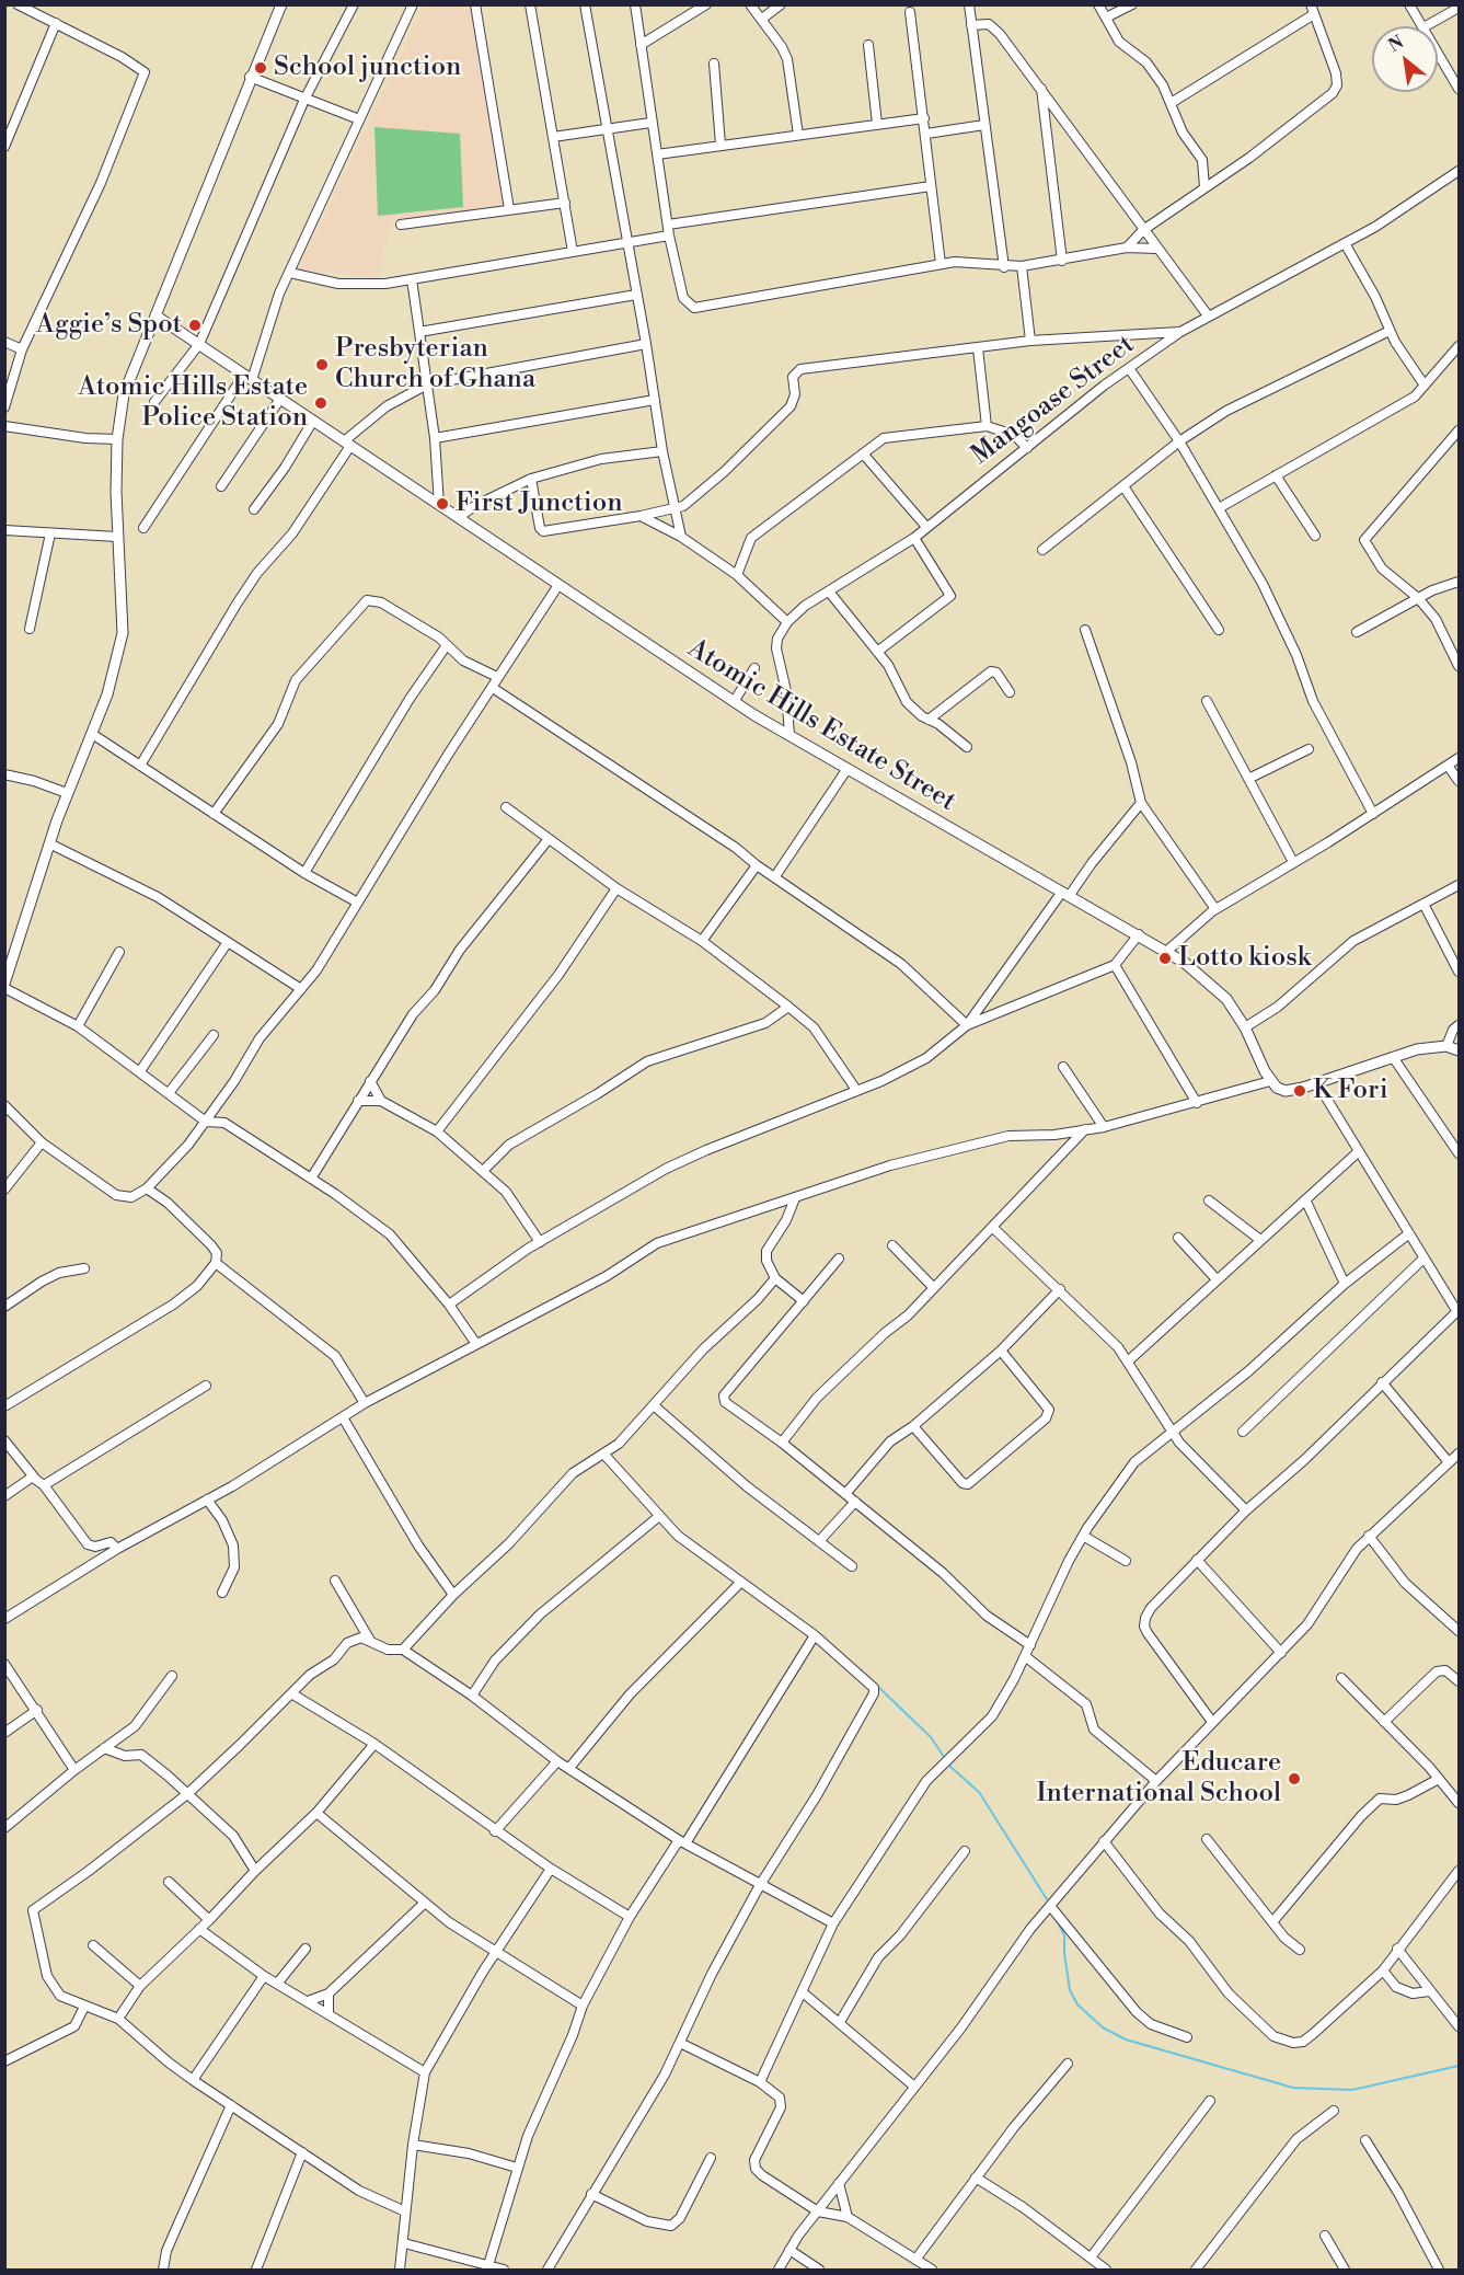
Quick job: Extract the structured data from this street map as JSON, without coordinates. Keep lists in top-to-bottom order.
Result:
{
  "streets": {
    "street": ["Mangoase Street", "Atomic Hills Estate Street"]
  },
  "places": [
    "School junction",
    "Aggie’s Spot",
    "Presbyterian Church of Ghana",
    "Atomic Hills Estate Police Station",
    "First Junction",
    "Lotto kiosk",
    "K Fori",
    "Educare International School"
  ],
  "north": "top left"
}
